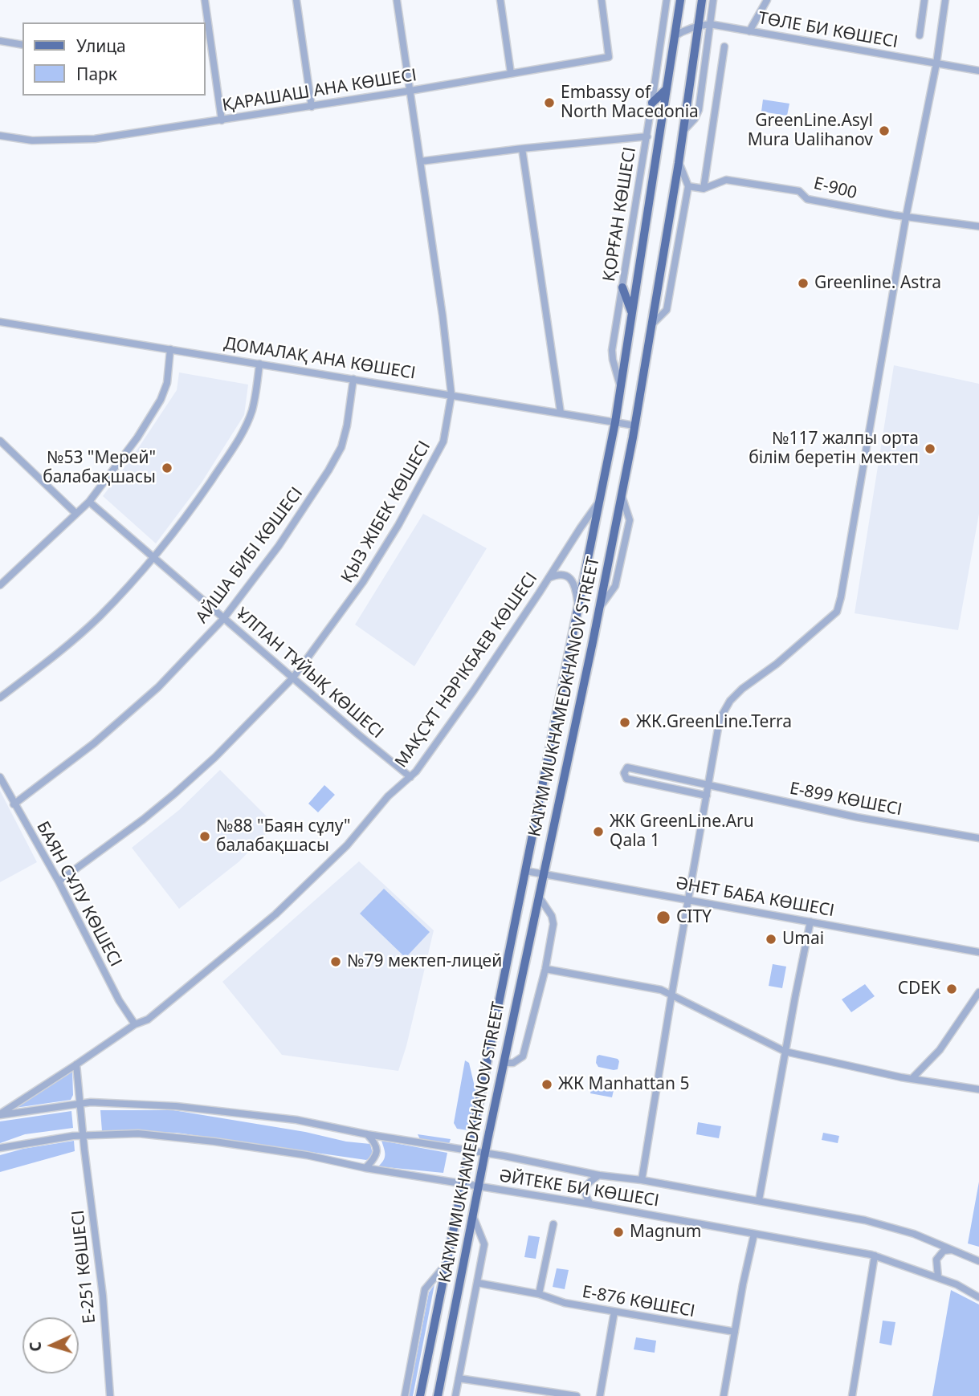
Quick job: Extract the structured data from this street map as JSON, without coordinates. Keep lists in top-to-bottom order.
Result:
{
  "streets": {
    "main road": ["KAIYM MUKHAMEDKHANOV STREET"],
    "street": [
      "ТӨЛЕ БИ КӨШЕСІ",
      "ҚАРАШАШ АНА КӨШЕСІ",
      "E-900",
      "ҚОРҒАН КӨШЕСІ",
      "ДОМАЛАҚ АНА КӨШЕСІ",
      "ҚЫЗ ЖІБЕК КӨШЕСІ",
      "АЙША БИБІ КӨШЕСІ",
      "МАҚСҰТ НӘРІКБАЕВ КӨШЕСІ",
      "ҰЛПАН ТҰЙЫҚ КӨШЕСІ",
      "Е-899 КӨШЕСІ",
      "БАЯН СҰЛУ КӨШЕСІ",
      "ӘНЕТ БАБА КӨШЕСІ",
      "ӘЙТЕКЕ БИ КӨШЕСІ",
      "Е-251 КӨШЕСІ",
      "Е-876 КӨШЕСІ"
    ]
  },
  "crossings": [
    ["ТӨЛЕ БИ КӨШЕСІ", "KAIYM MUKHAMEDKHANOV STREET"],
    ["ҚАРАШАШ АНА КӨШЕСІ", "ҚЫЗ ЖІБЕК КӨШЕСІ"],
    ["ҚОРҒАН КӨШЕСІ", "ҚЫЗ ЖІБЕК КӨШЕСІ"],
    ["ҚОРҒАН КӨШЕСІ", "KAIYM MUKHAMEDKHANOV STREET"],
    ["ДОМАЛАҚ АНА КӨШЕСІ", "ҚЫЗ ЖІБЕК КӨШЕСІ"],
    ["ДОМАЛАҚ АНА КӨШЕСІ", "АЙША БИБІ КӨШЕСІ"],
    ["ДОМАЛАҚ АНА КӨШЕСІ", "KAIYM MUKHAMEDKHANOV STREET"],
    ["ҚЫЗ ЖІБЕК КӨШЕСІ", "ҰЛПАН ТҰЙЫҚ КӨШЕСІ"],
    ["ҚЫЗ ЖІБЕК КӨШЕСІ", "БАЯН СҰЛУ КӨШЕСІ"],
    ["АЙША БИБІ КӨШЕСІ", "ҰЛПАН ТҰЙЫҚ КӨШЕСІ"],
    ["АЙША БИБІ КӨШЕСІ", "БАЯН СҰЛУ КӨШЕСІ"],
    ["МАҚСҰТ НӘРІКБАЕВ КӨШЕСІ", "ҰЛПАН ТҰЙЫҚ КӨШЕСІ"],
    ["МАҚСҰТ НӘРІКБАЕВ КӨШЕСІ", "KAIYM MUKHAMEDKHANOV STREET"],
    ["МАҚСҰТ НӘРІКБАЕВ КӨШЕСІ", "БАЯН СҰЛУ КӨШЕСІ"],
    ["МАҚСҰТ НӘРІКБАЕВ КӨШЕСІ", "ӘЙТЕКЕ БИ КӨШЕСІ"],
    ["МАҚСҰТ НӘРІКБАЕВ КӨШЕСІ", "Е-251 КӨШЕСІ"],
    ["KAIYM MUKHAMEDKHANOV STREET", "ӘНЕТ БАБА КӨШЕСІ"],
    ["KAIYM MUKHAMEDKHANOV STREET", "ӘЙТЕКЕ БИ КӨШЕСІ"],
    ["ӘЙТЕКЕ БИ КӨШЕСІ", "Е-251 КӨШЕСІ"]
  ],
  "places": [
    "Embassy of North Macedonia",
    "GreenLine.Asyl Mura Ualihanov",
    "Greenline. Astra",
    "№117 жалпы орта білім беретін мектеп",
    "№53 \"Мерей\" балабақшасы",
    "ЖК.GreenLine.Terra",
    "ЖК GreenLine.Aru Qala 1",
    "№88 \"Баян сұлу\" балабақшасы",
    "CITY",
    "Umai",
    "№79 мектеп-лицей",
    "CDEK",
    "ЖК Manhattan 5",
    "Magnum"
  ],
  "legend": ["Улица", "Парк"],
  "north": "left"
}
